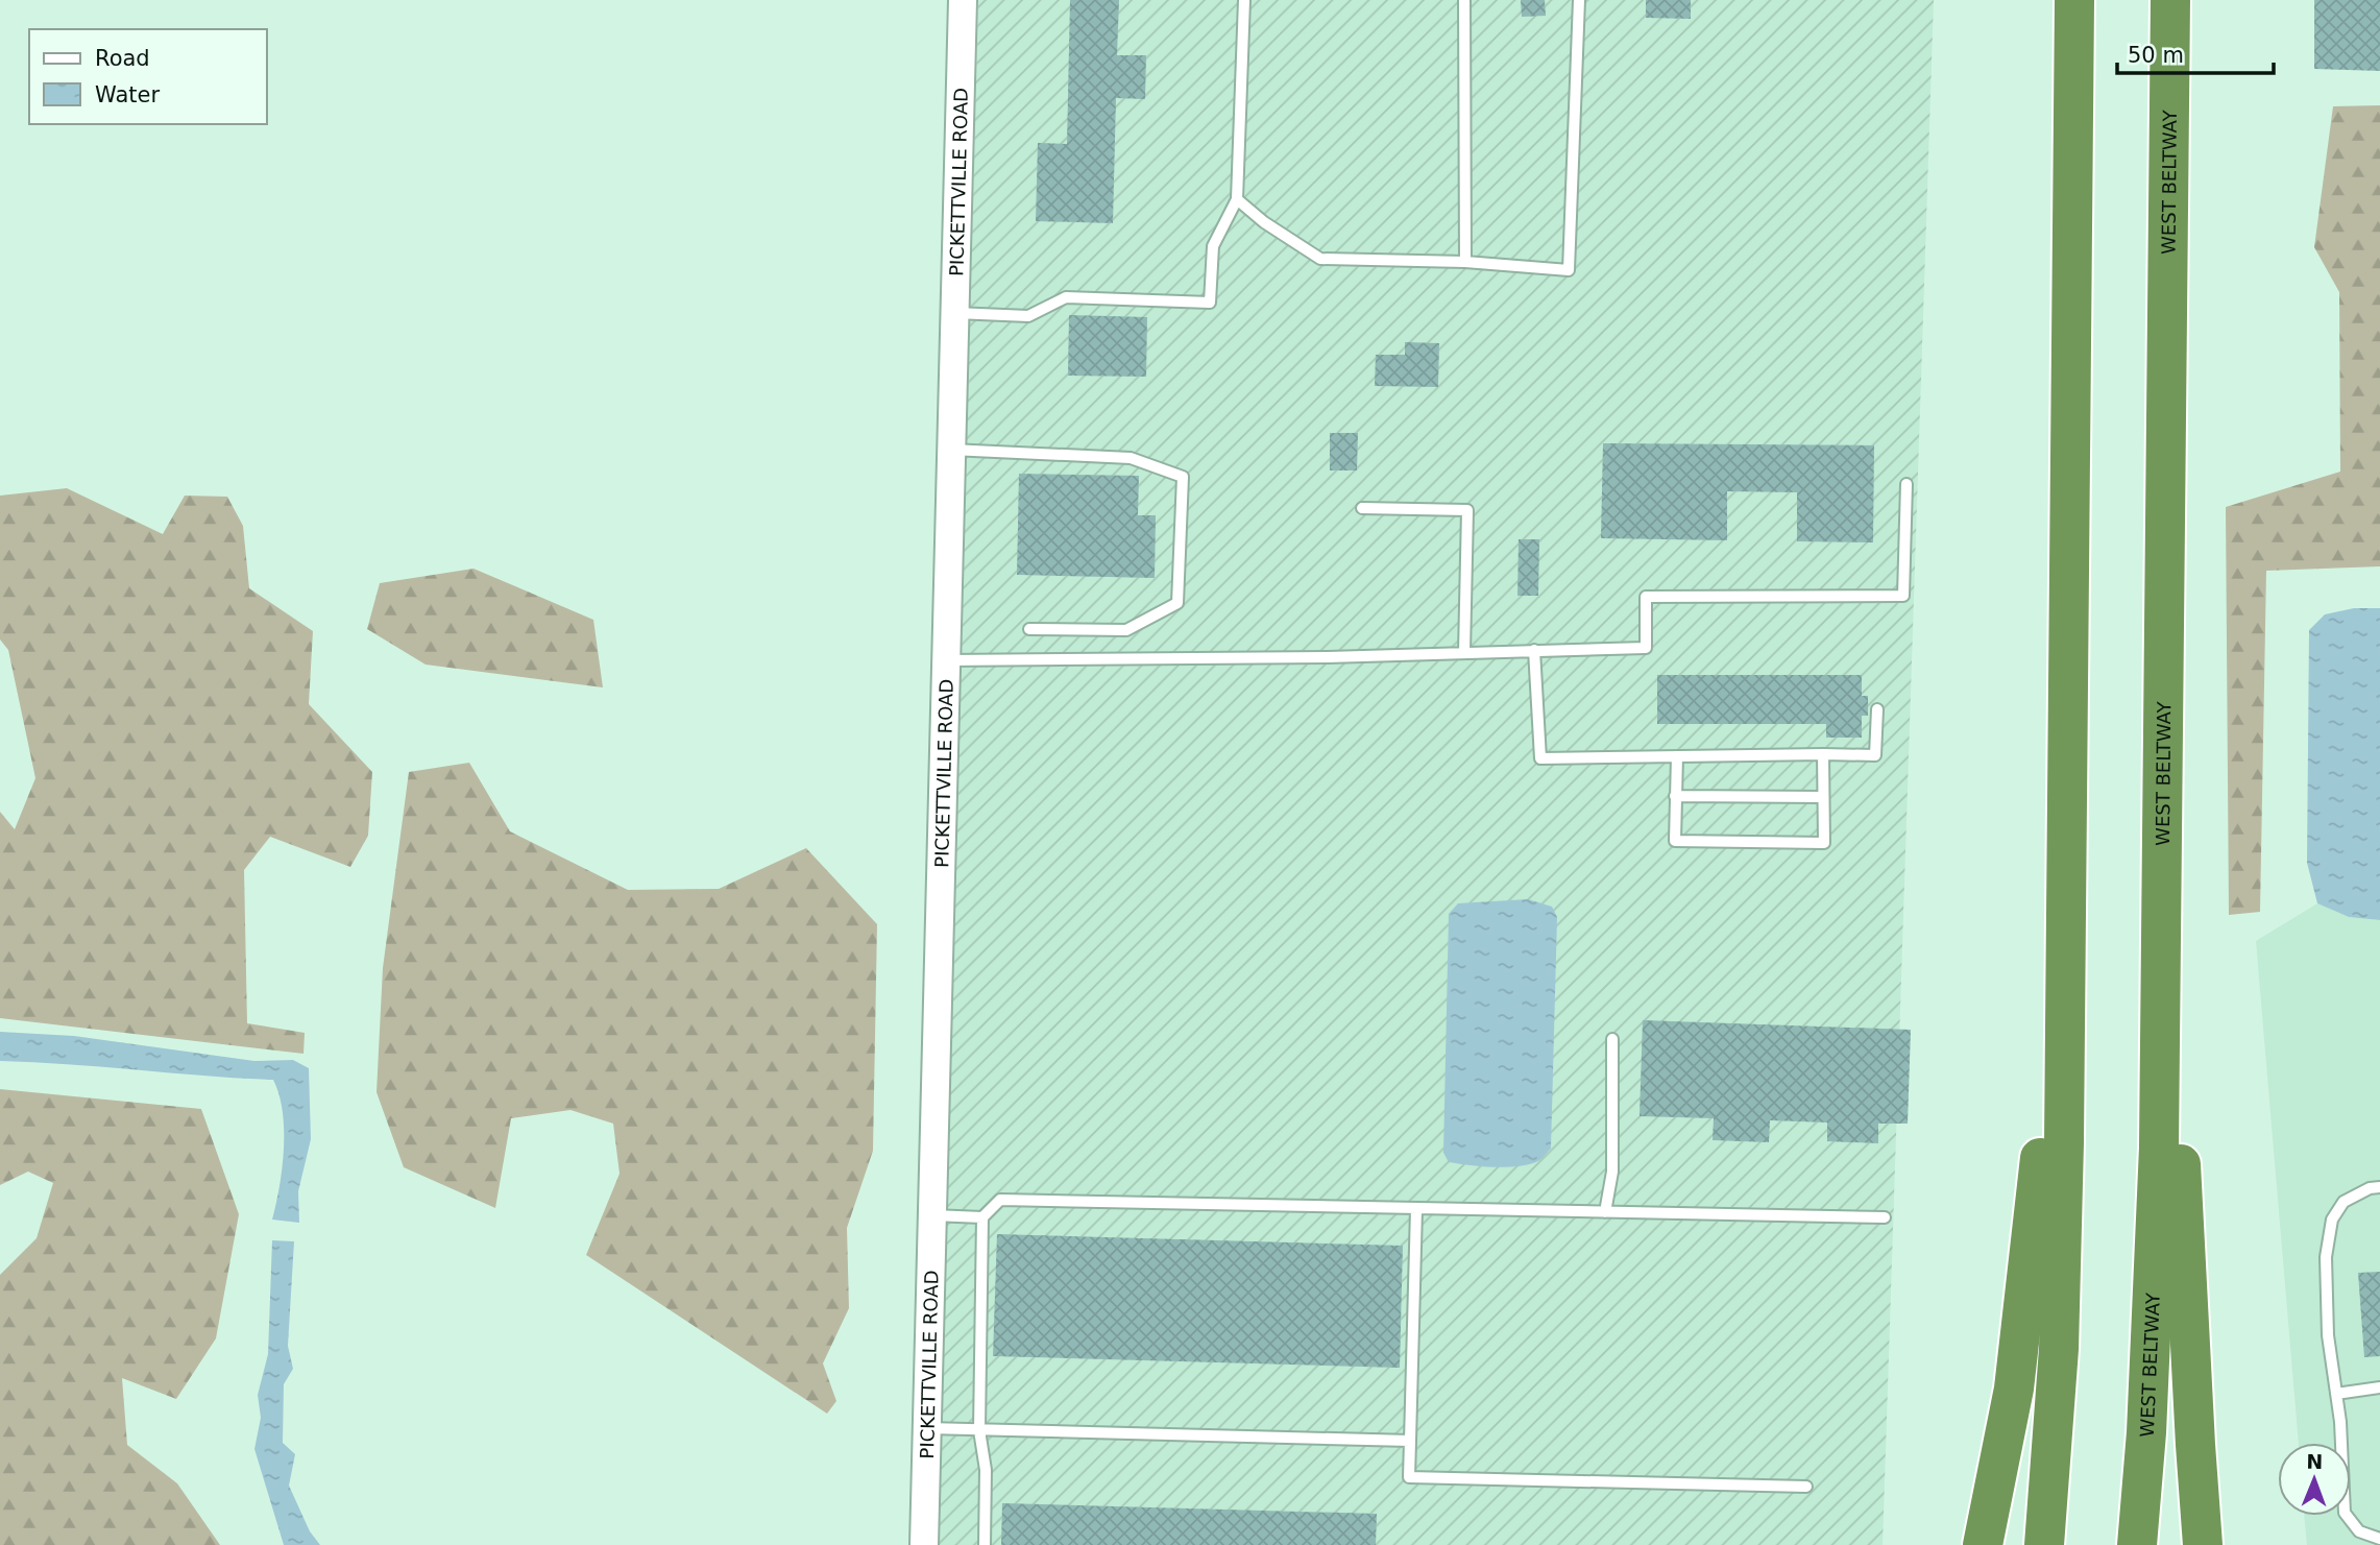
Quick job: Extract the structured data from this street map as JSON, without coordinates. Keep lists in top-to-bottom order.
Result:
{
  "streets": {
    "highway": ["WEST BELTWAY"],
    "street": ["PICKETTVILLE ROAD"]
  },
  "legend": ["Road", "Water"],
  "scale_bar": "50 m",
  "north": "top"
}
